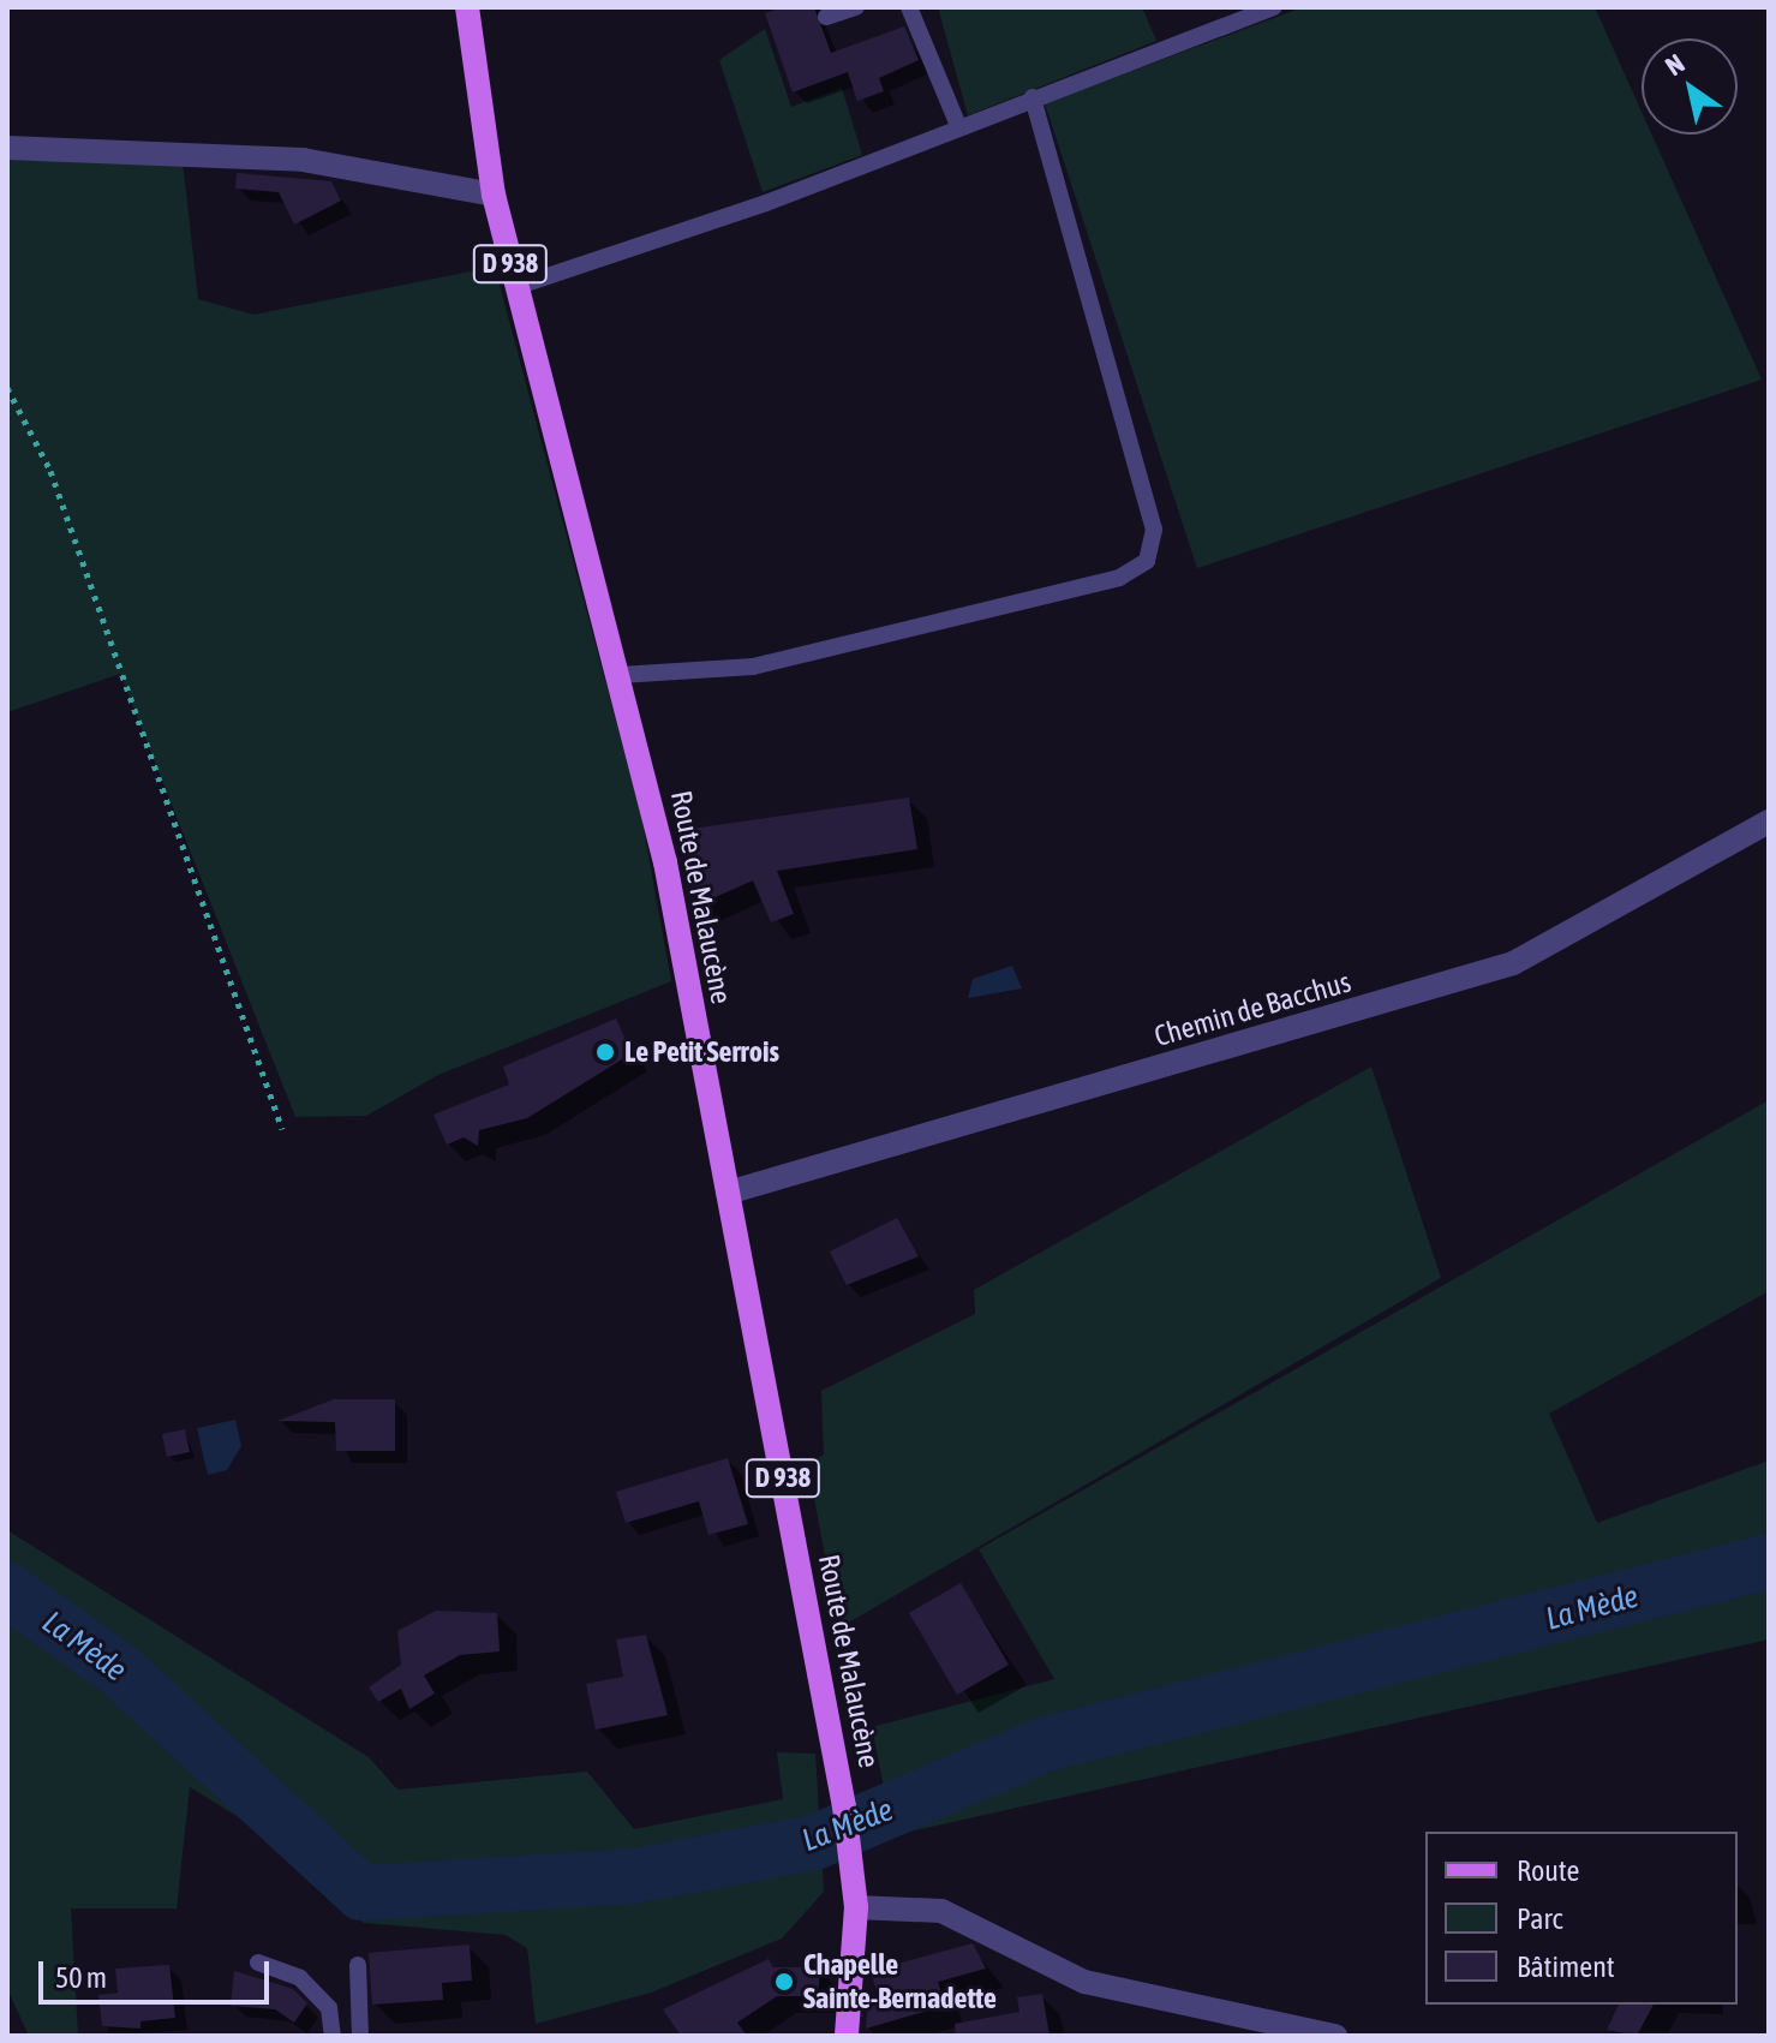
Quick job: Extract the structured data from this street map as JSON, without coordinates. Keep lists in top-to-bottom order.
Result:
{
  "streets": {
    "main road": ["D 938", "Route de Malaucène"],
    "street": ["Chemin de Bacchus"]
  },
  "crossings": [
    ["D 938", "Route de Malaucène"],
    ["Route de Malaucène", "Chemin de Bacchus"]
  ],
  "water": ["La Mède"],
  "places": ["Le Petit Serrois", "Chapelle Sainte-Bernadette"],
  "legend": ["Route", "Parc", "Bâtiment"],
  "scale_bar": "50 m",
  "north": "top left"
}
